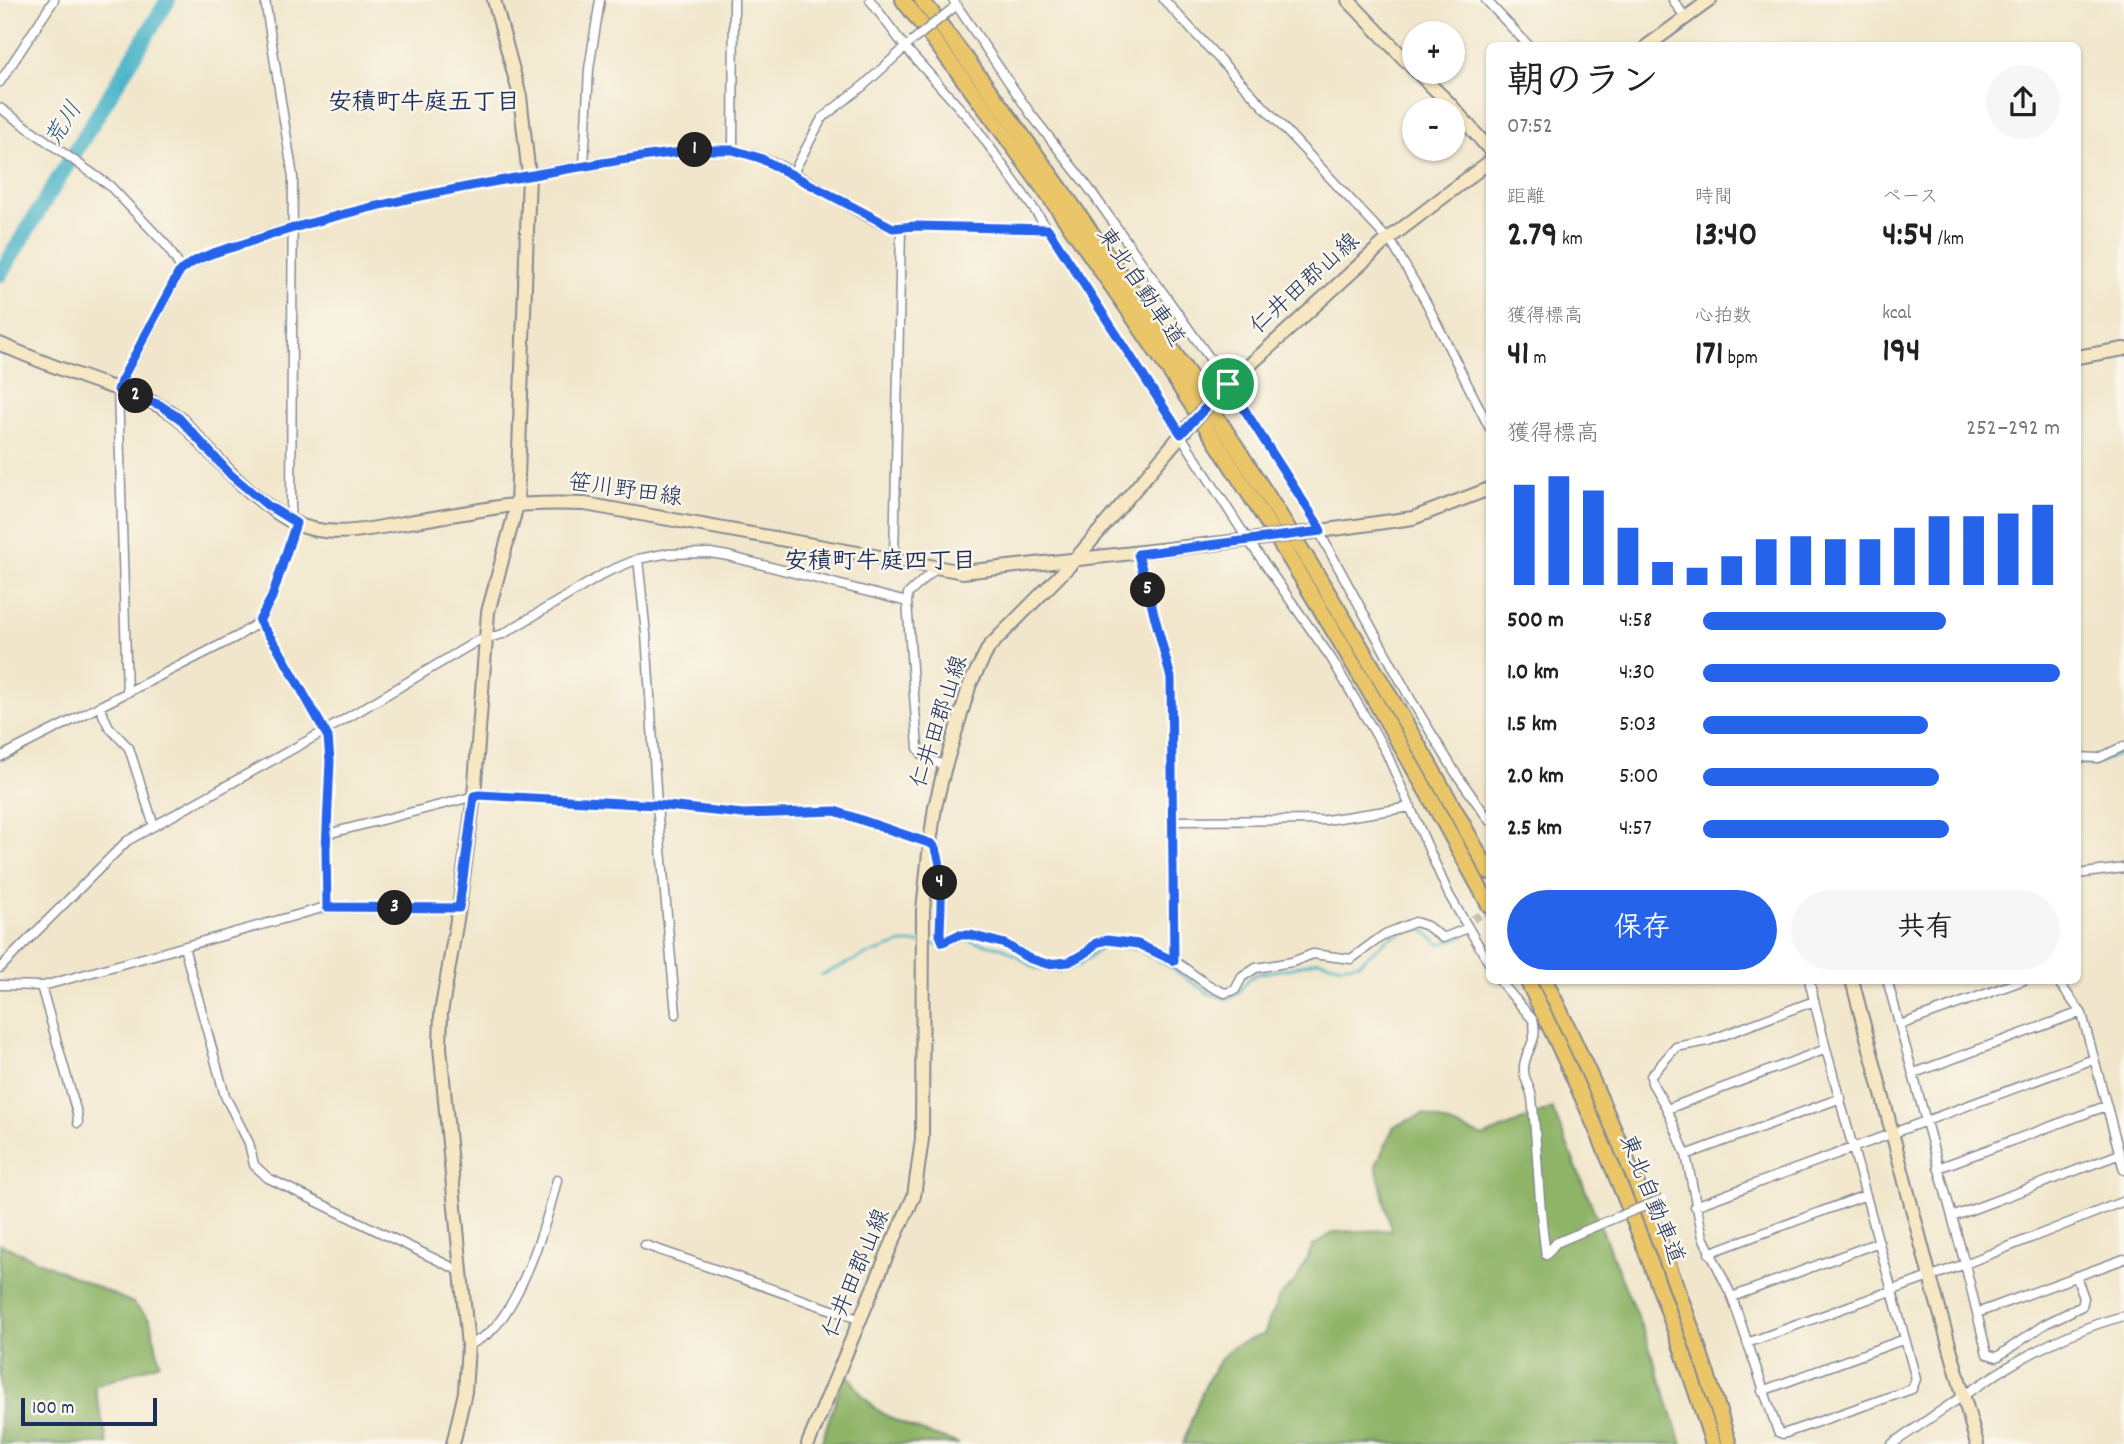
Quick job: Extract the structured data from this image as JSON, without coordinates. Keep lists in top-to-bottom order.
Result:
{
  "streets": {
    "highway": ["東北自動車道"],
    "street": ["仁井田郡山線", "笹川野田線"]
  },
  "crossings": [
    ["仁井田郡山線", "笹川野田線"]
  ],
  "districts": ["安積町牛庭五丁目", "安積町牛庭四丁目"],
  "water": ["荒川"],
  "scale_bar": "100 m",
  "page": {
    "map_buttons": ["+", "−"],
    "heading": ["朝のラン", "07:52"],
    "pins": [
      "1",
      "2",
      "5",
      "4",
      "3"
    ],
    "stats": [
      ["距離", "2.79 km"],
      ["時間", "13:40"],
      ["ペース", "4:54 /km"],
      ["獲得標高", "41 m"],
      ["心拍数", "171 bpm"],
      ["kcal", "194"]
    ],
    "chart": ["獲得標高", "252–292 m"],
    "list": [
      {
        "name": "500 m",
        "note": "4:58"
      },
      {
        "name": "1.0 km",
        "note": "4:30"
      },
      {
        "name": "1.5 km",
        "note": "5:03"
      },
      {
        "name": "2.0 km",
        "note": "5:00"
      },
      {
        "name": "2.5 km",
        "note": "4:57"
      }
    ],
    "buttons": ["保存", "共有"],
    "scale": "100 m"
  }
}
